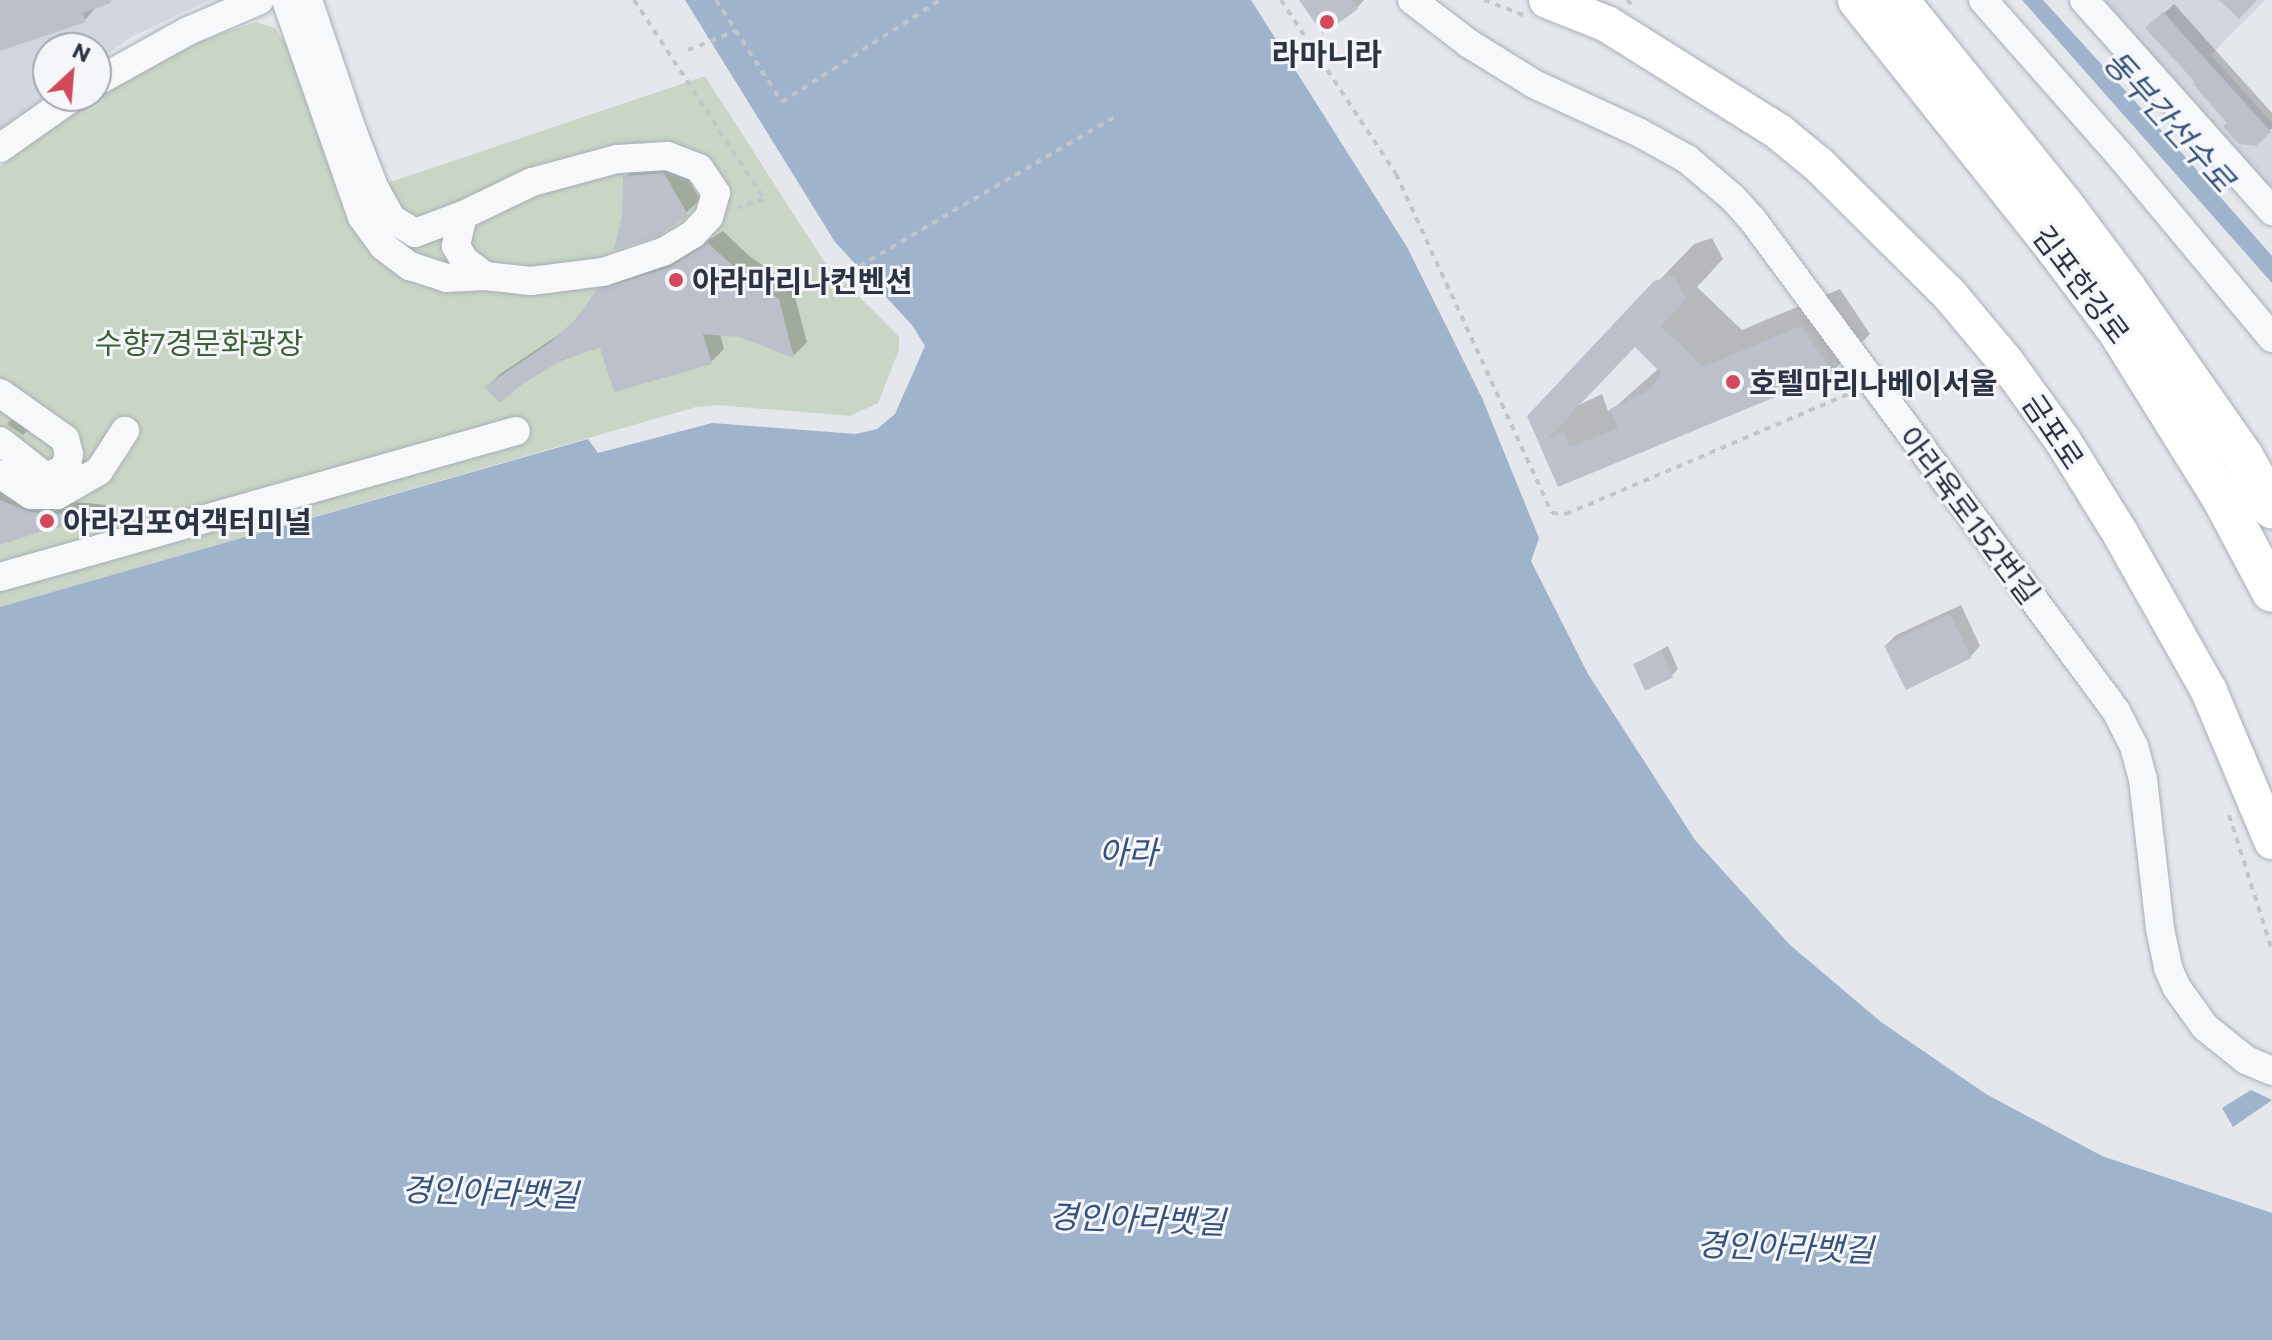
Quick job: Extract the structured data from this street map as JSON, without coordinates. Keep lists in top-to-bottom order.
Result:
{
  "streets": {
    "highway": ["김포한강로"],
    "main road": ["금포로"],
    "street": ["아라육로152번길"]
  },
  "water": ["동부간선수로", "아라", "경인아라뱃길"],
  "parks": ["수향7경문화광장"],
  "places": [
    "라마니라",
    "아라마리나컨벤션",
    "호텔마리나베이서울",
    "아라김포여객터미널"
  ],
  "north": "top right"
}
